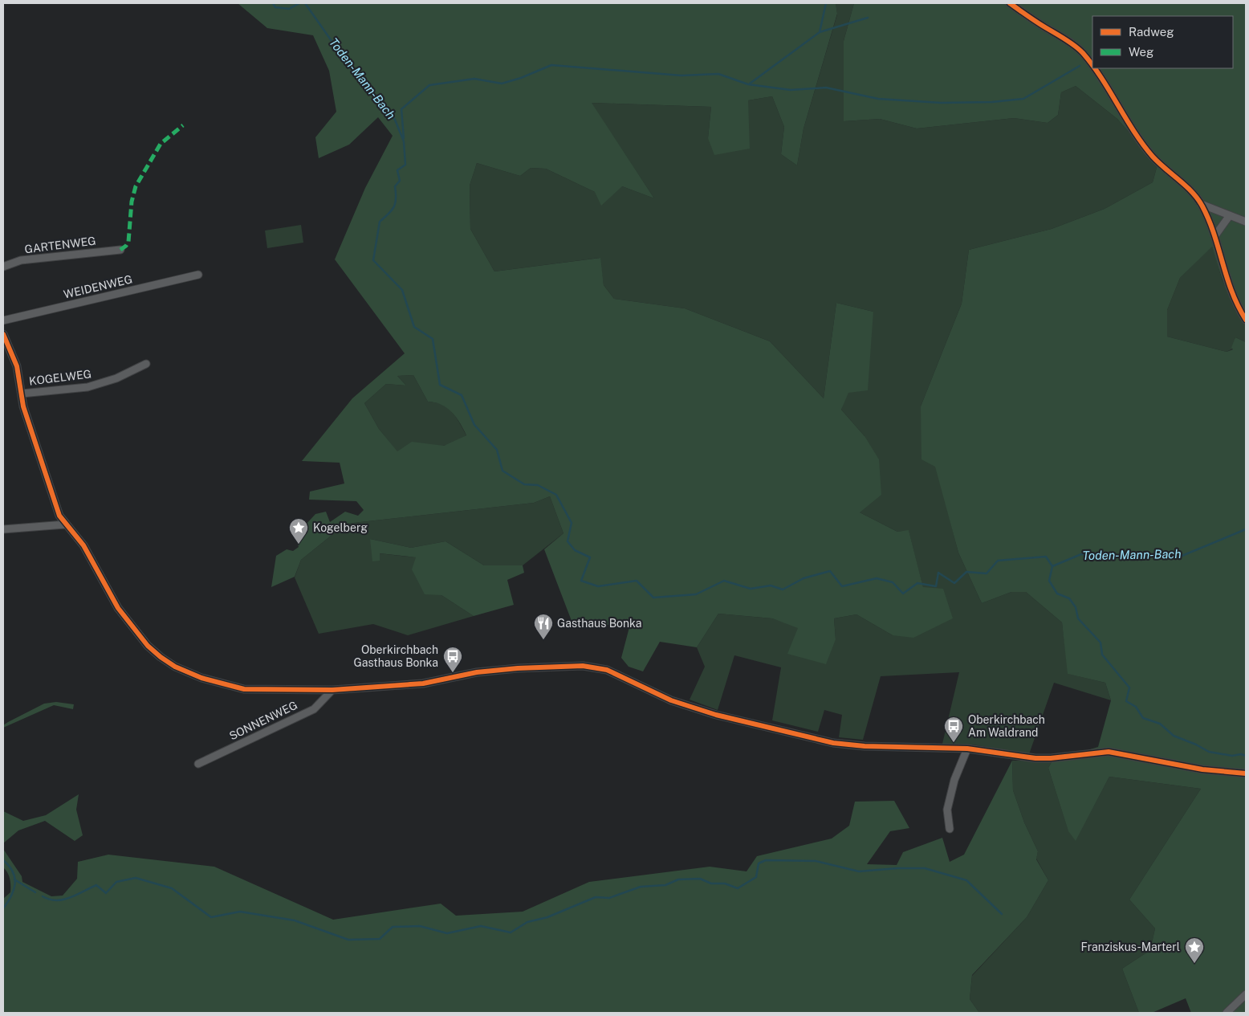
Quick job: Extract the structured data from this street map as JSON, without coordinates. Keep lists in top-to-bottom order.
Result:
{
  "streets": {
    "street": [
      "GARTENWEG",
      "WEIDENWEG",
      "KOGELWEG",
      "SONNENWEG"
    ]
  },
  "water": ["Toden-Mann-Bach"],
  "places": {
    "place": ["Kogelberg", "Franziskus-Marterl"],
    "restaurant": ["Gasthaus Bonka"],
    "bus stop": ["Oberkirchbach Gasthaus Bonka", "Oberkirchbach Am Waldrand"]
  },
  "legend": ["Radweg", "Weg"]
}
